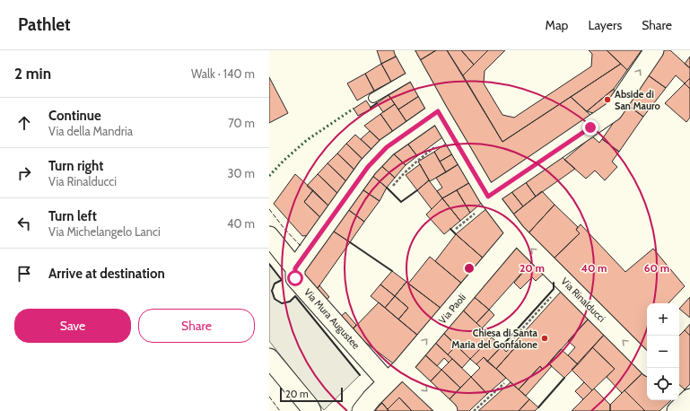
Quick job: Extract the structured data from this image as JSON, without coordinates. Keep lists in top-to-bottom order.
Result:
{
  "streets": {
    "street": ["Via Rinalducci", "Via Paoli", "Via Mura Augustee"]
  },
  "crossings": [
    ["Via Rinalducci", "Via Paoli"],
    ["Via Paoli", "Via Mura Augustee"]
  ],
  "one_way": ["Via Rinalducci"],
  "places": ["Abside di San Mauro", "Chiesa di Santa Maria del Gonfalone"],
  "scale_bar": "20 m",
  "page": {
    "header": "Pathlet",
    "nav": ["Map", "Layers", "Share"],
    "heading": ["2 min", "Walk · 140 m"],
    "list": [
      ["Continue", "Via della Mandria", "70 m"],
      ["Turn right", "Via Rinalducci", "30 m"],
      ["Turn left", "Via Michelangelo Lanci", "40 m"],
      "Arrive at destination"
    ],
    "buttons": ["Save", "Share"],
    "map_buttons": ["+", "−"],
    "scale": "20 m"
  },
  "rings": ["20 m", "40 m", "60 m"]
}
